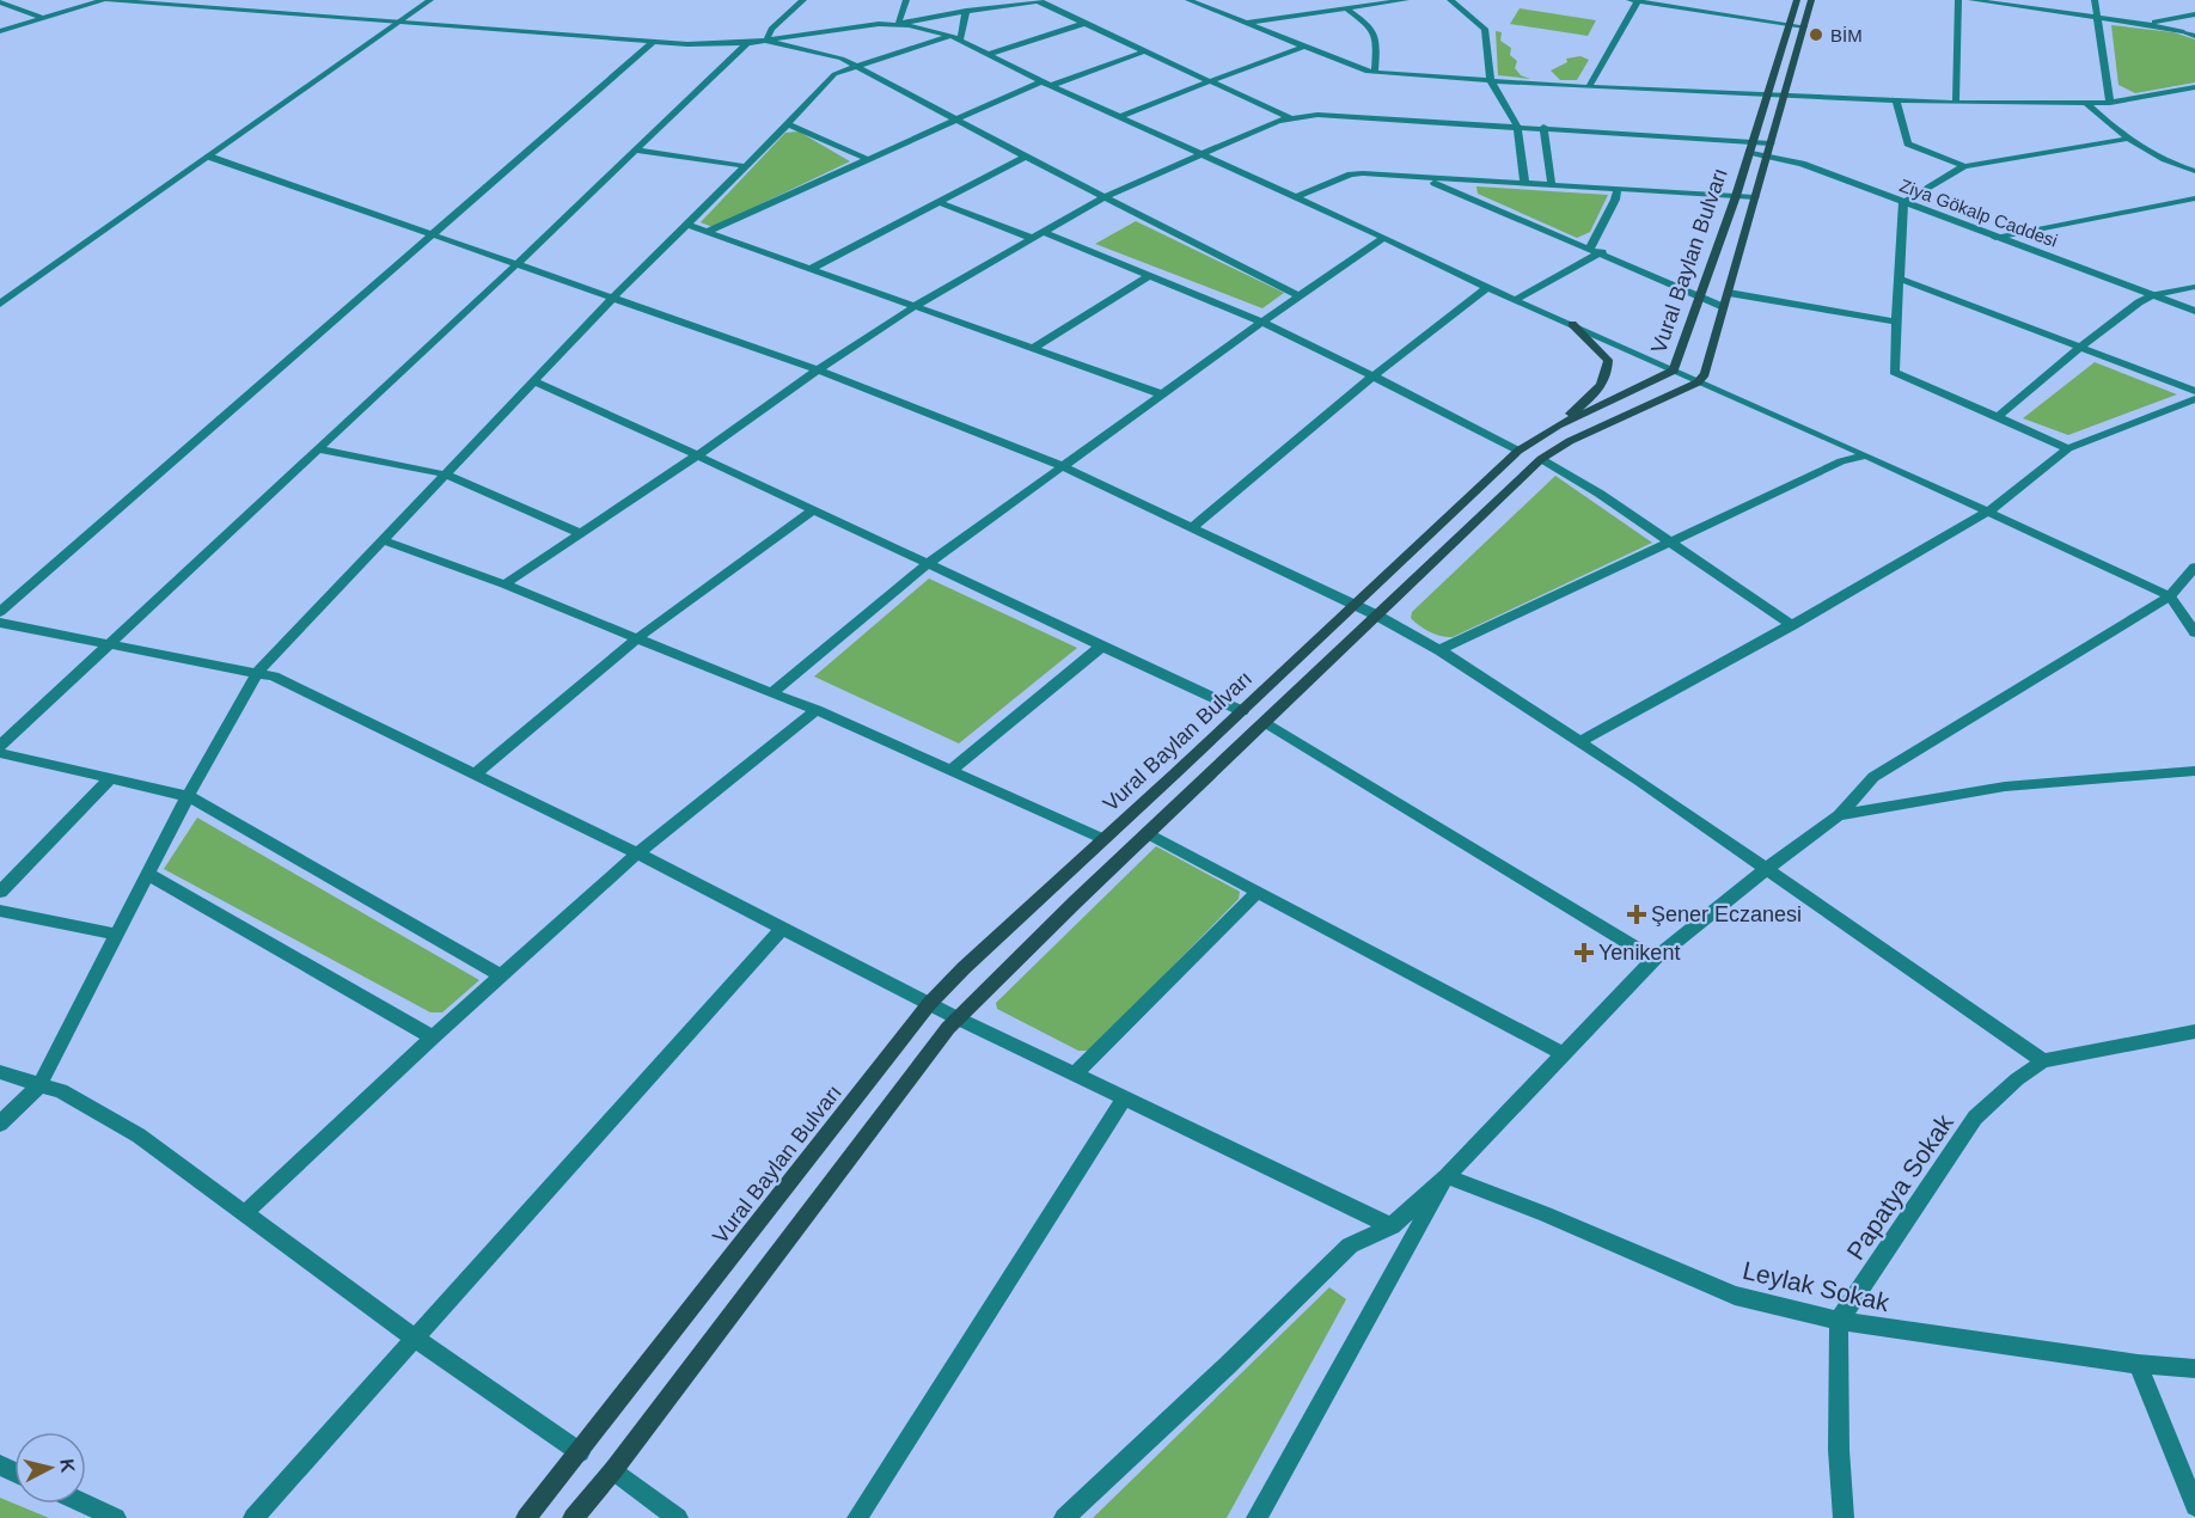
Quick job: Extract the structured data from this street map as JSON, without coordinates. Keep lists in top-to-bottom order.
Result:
{
  "streets": {
    "main road": ["Vural Baylan Bulvarı"],
    "street": ["Ziya Gökalp Caddesi", "Papatya Sokak", "Leylak Sokak"]
  },
  "crossings": [
    ["Ziya Gökalp Caddesi", "Vural Baylan Bulvarı"],
    ["Papatya Sokak", "Leylak Sokak"]
  ],
  "places": {
    "other": ["BİM"],
    "health": ["Şener Eczanesi", "Yenikent"]
  },
  "north": "right"
}
